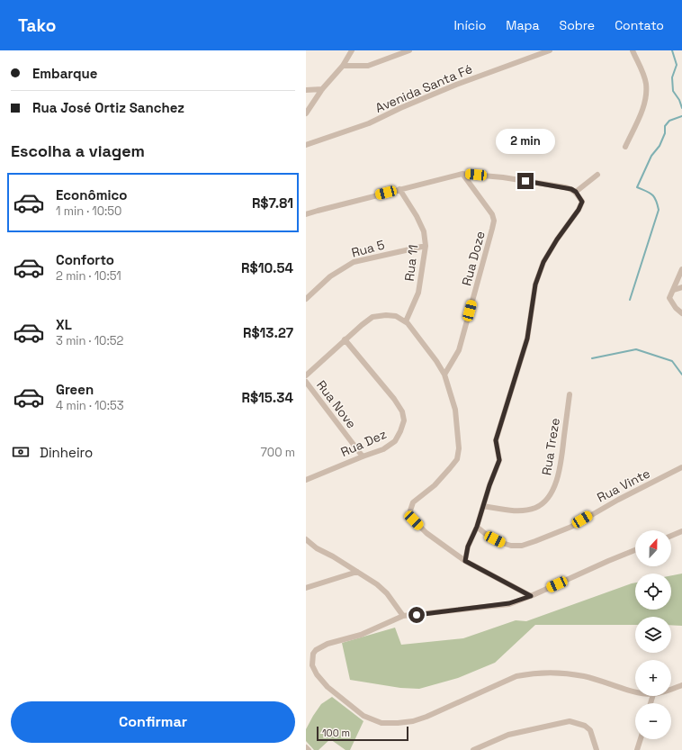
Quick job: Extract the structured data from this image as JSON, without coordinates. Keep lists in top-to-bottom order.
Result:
{
  "streets": {
    "street": [
      "Avenida Santa Fé",
      "Rua 5",
      "Rua Doze",
      "Rua 11",
      "Rua Nove",
      "Rua Dez",
      "Rua Treze",
      "Rua Vinte"
    ]
  },
  "crossings": [
    ["Rua 5", "Rua 11"],
    ["Rua Nove", "Rua Dez"]
  ],
  "scale_bar": "100 m",
  "north": "top",
  "page": {
    "header": "Tako",
    "nav": [
      "Início",
      "Mapa",
      "Sobre",
      "Contato"
    ],
    "banner": ["Embarque", "Rua José Ortiz Sanchez"],
    "bubble": "2 min",
    "heading": "Escolha a viagem",
    "list": [
      {
        "name": "Econômico",
        "note": "1 min · 10:50",
        "value": "R$7.81"
      },
      {
        "name": "Conforto",
        "note": "2 min · 10:51",
        "value": "R$10.54"
      },
      {
        "name": "XL",
        "note": "3 min · 10:52",
        "value": "R$13.27"
      },
      {
        "name": "Green",
        "note": "4 min · 10:53",
        "value": "R$15.34"
      }
    ],
    "pay": ["Dinheiro", "700 m"],
    "map_buttons": ["+", "−"],
    "buttons": "Confirmar",
    "scale": "100 m"
  }
}
